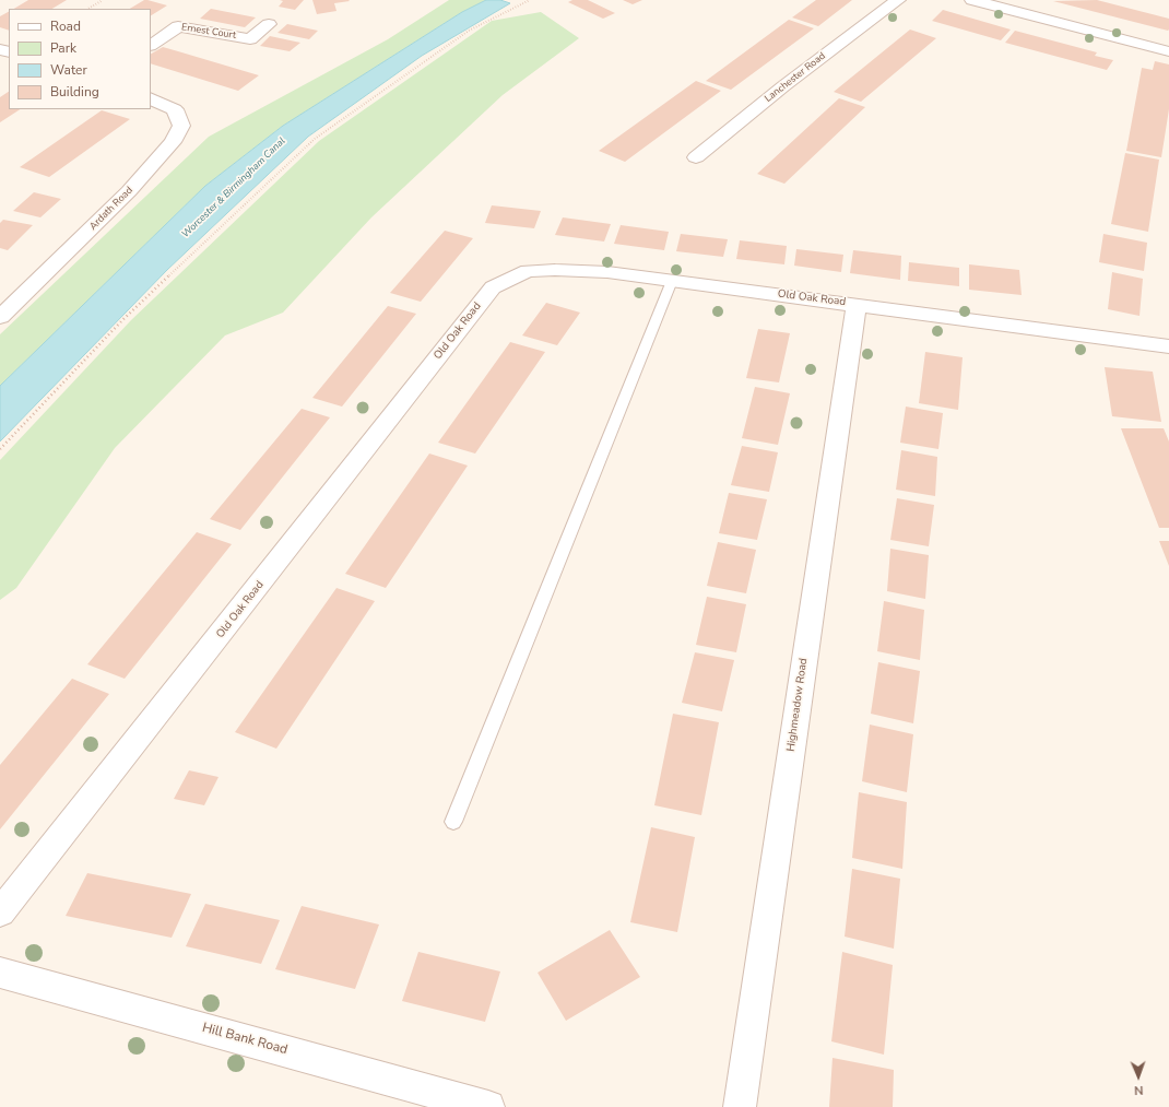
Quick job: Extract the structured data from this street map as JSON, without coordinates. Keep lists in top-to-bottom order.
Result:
{
  "streets": {
    "street": [
      "Ernest Court",
      "Lanchester Road",
      "Ardath Road",
      "Old Oak Road",
      "Highmeadow Road",
      "Hill Bank Road"
    ]
  },
  "crossings": [
    ["Old Oak Road", "Highmeadow Road"]
  ],
  "water": ["Worcester & Birmingham Canal"],
  "legend": [
    "Road",
    "Park",
    "Water",
    "Building"
  ],
  "north": "bottom"
}
